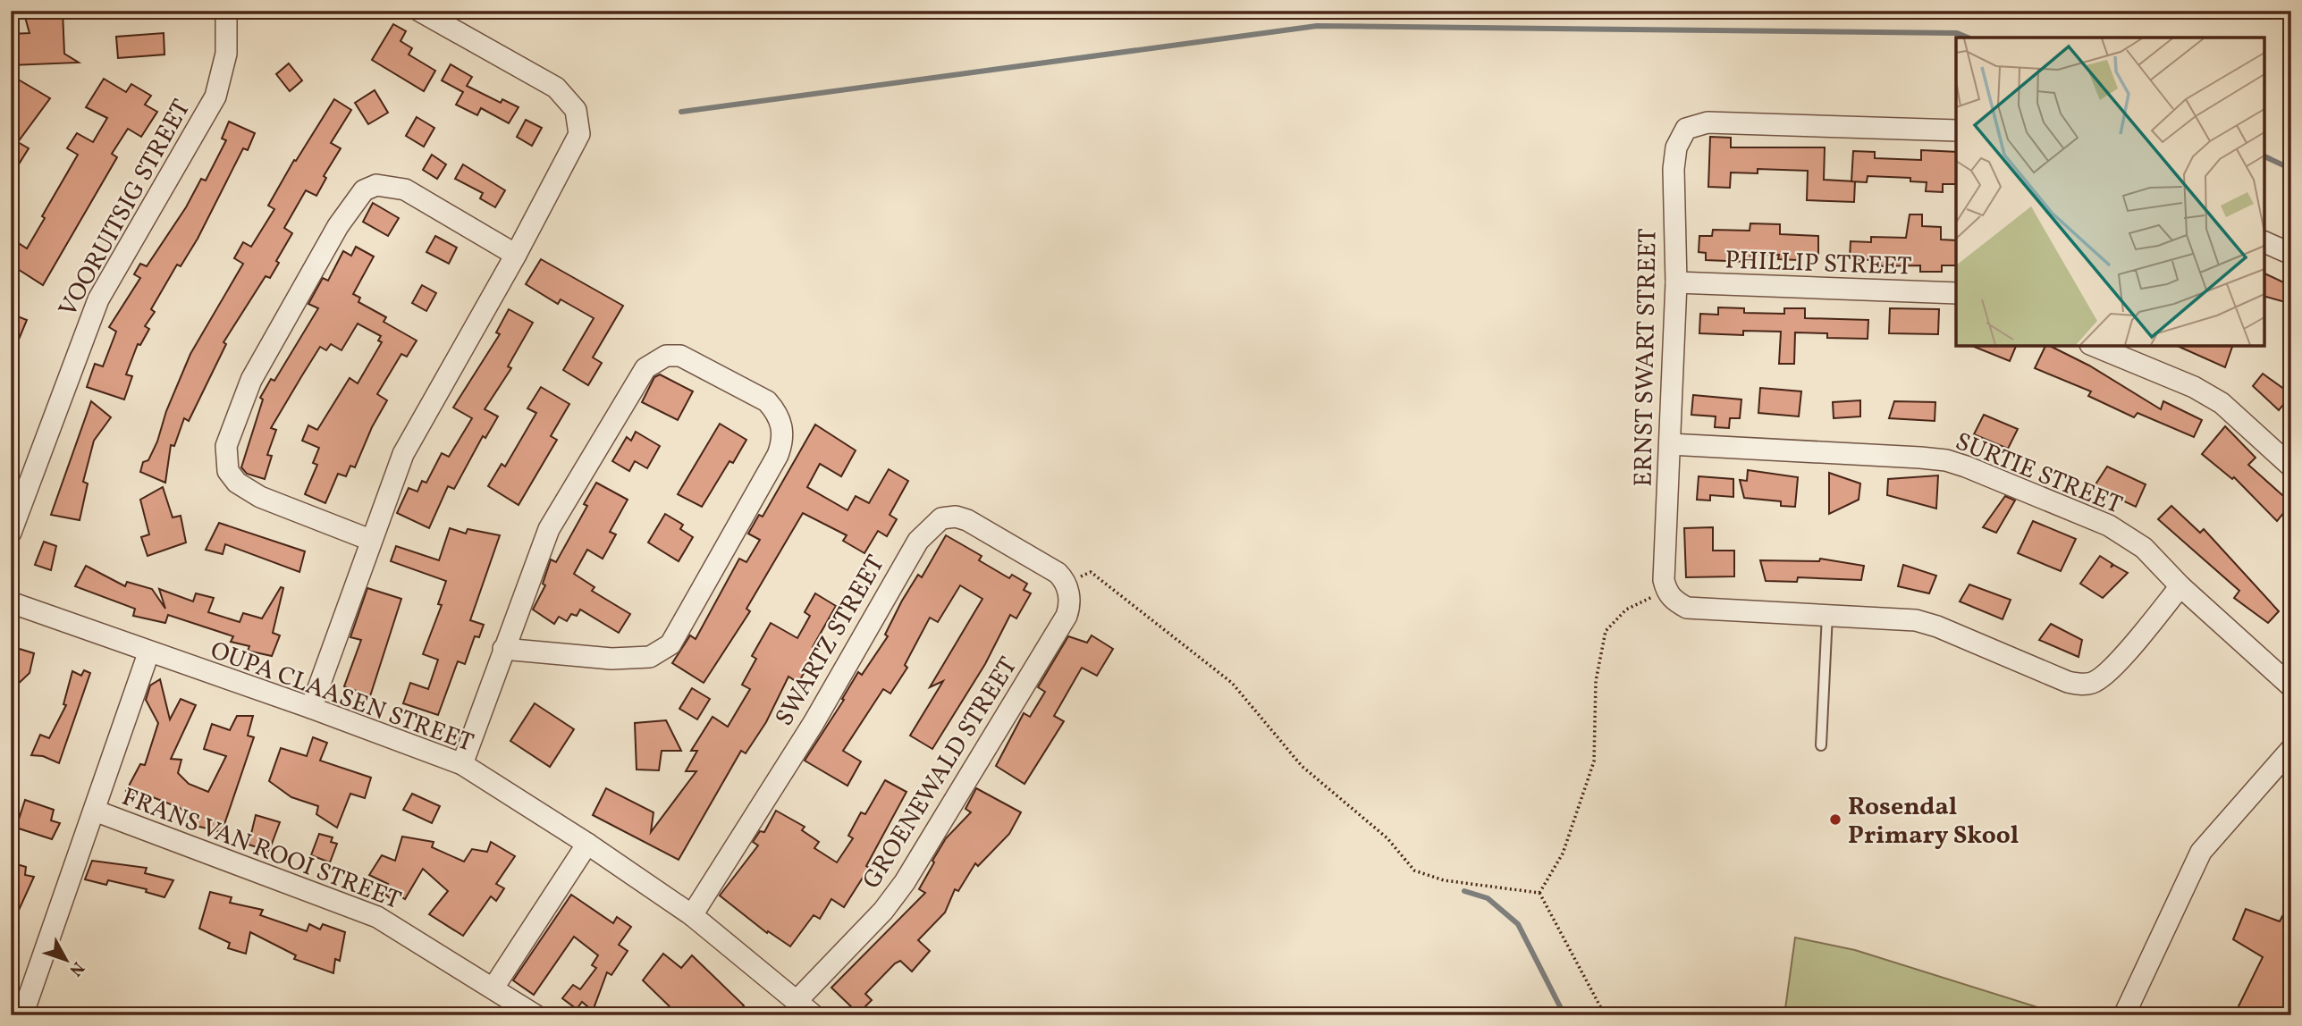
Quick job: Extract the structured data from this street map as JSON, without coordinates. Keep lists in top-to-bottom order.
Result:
{
  "streets": {
    "street": [
      "VOORUITSIG STREET",
      "PHILLIP STREET",
      "ERNST SWART STREET",
      "SURTIE STREET",
      "SWARTZ STREET",
      "OUPA CLAASEN STREET",
      "GROENEWALD STREET",
      "FRANS VAN ROOI STREET"
    ]
  },
  "crossings": [
    ["PHILLIP STREET", "ERNST SWART STREET"],
    ["ERNST SWART STREET", "SURTIE STREET"],
    ["SWARTZ STREET", "OUPA CLAASEN STREET"],
    ["SWARTZ STREET", "GROENEWALD STREET"],
    ["OUPA CLAASEN STREET", "GROENEWALD STREET"]
  ],
  "places": ["Rosendal Primary Skool"],
  "north": "bottom right"
}
